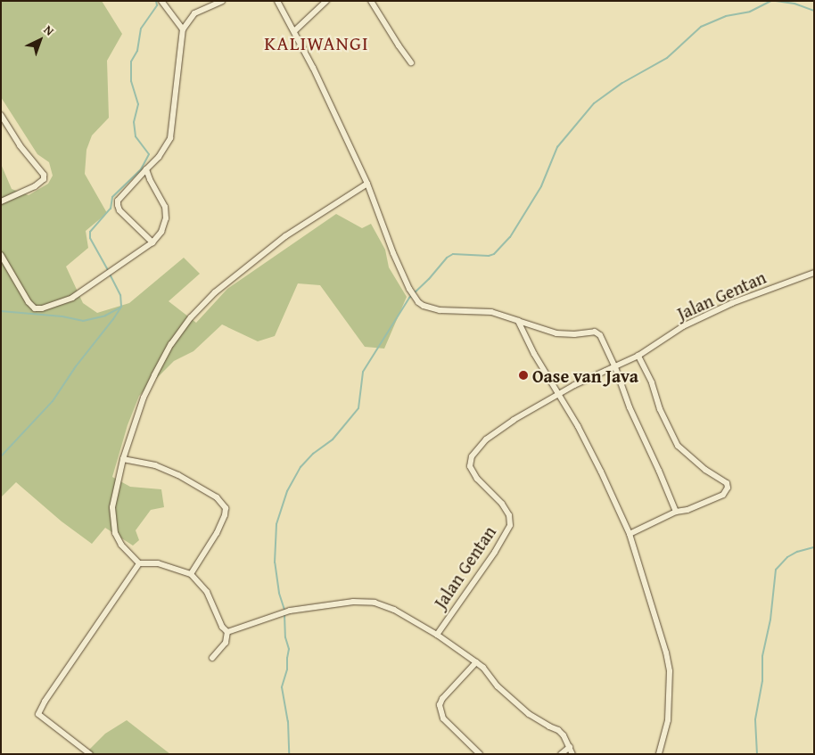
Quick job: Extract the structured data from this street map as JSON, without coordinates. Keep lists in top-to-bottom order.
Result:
{
  "streets": {
    "street": ["Jalan Gentan"]
  },
  "districts": ["KALIWANGI"],
  "places": ["Oase van Java"],
  "north": "top right"
}
